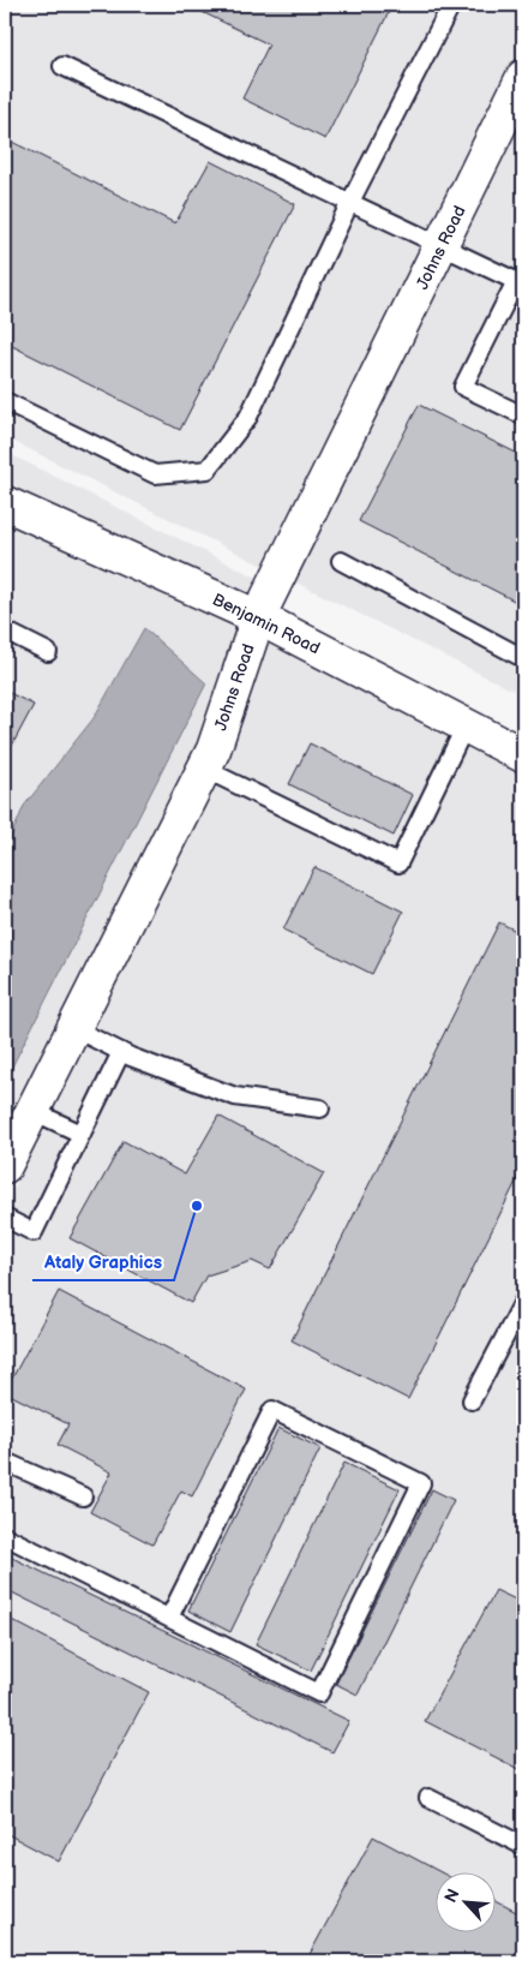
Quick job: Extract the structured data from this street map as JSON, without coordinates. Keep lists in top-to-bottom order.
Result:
{
  "streets": {
    "street": ["Johns Road", "Benjamin Road"]
  },
  "crossings": [
    ["Johns Road", "Benjamin Road"]
  ],
  "places": ["Ataly Graphics"],
  "north": "top left"
}
